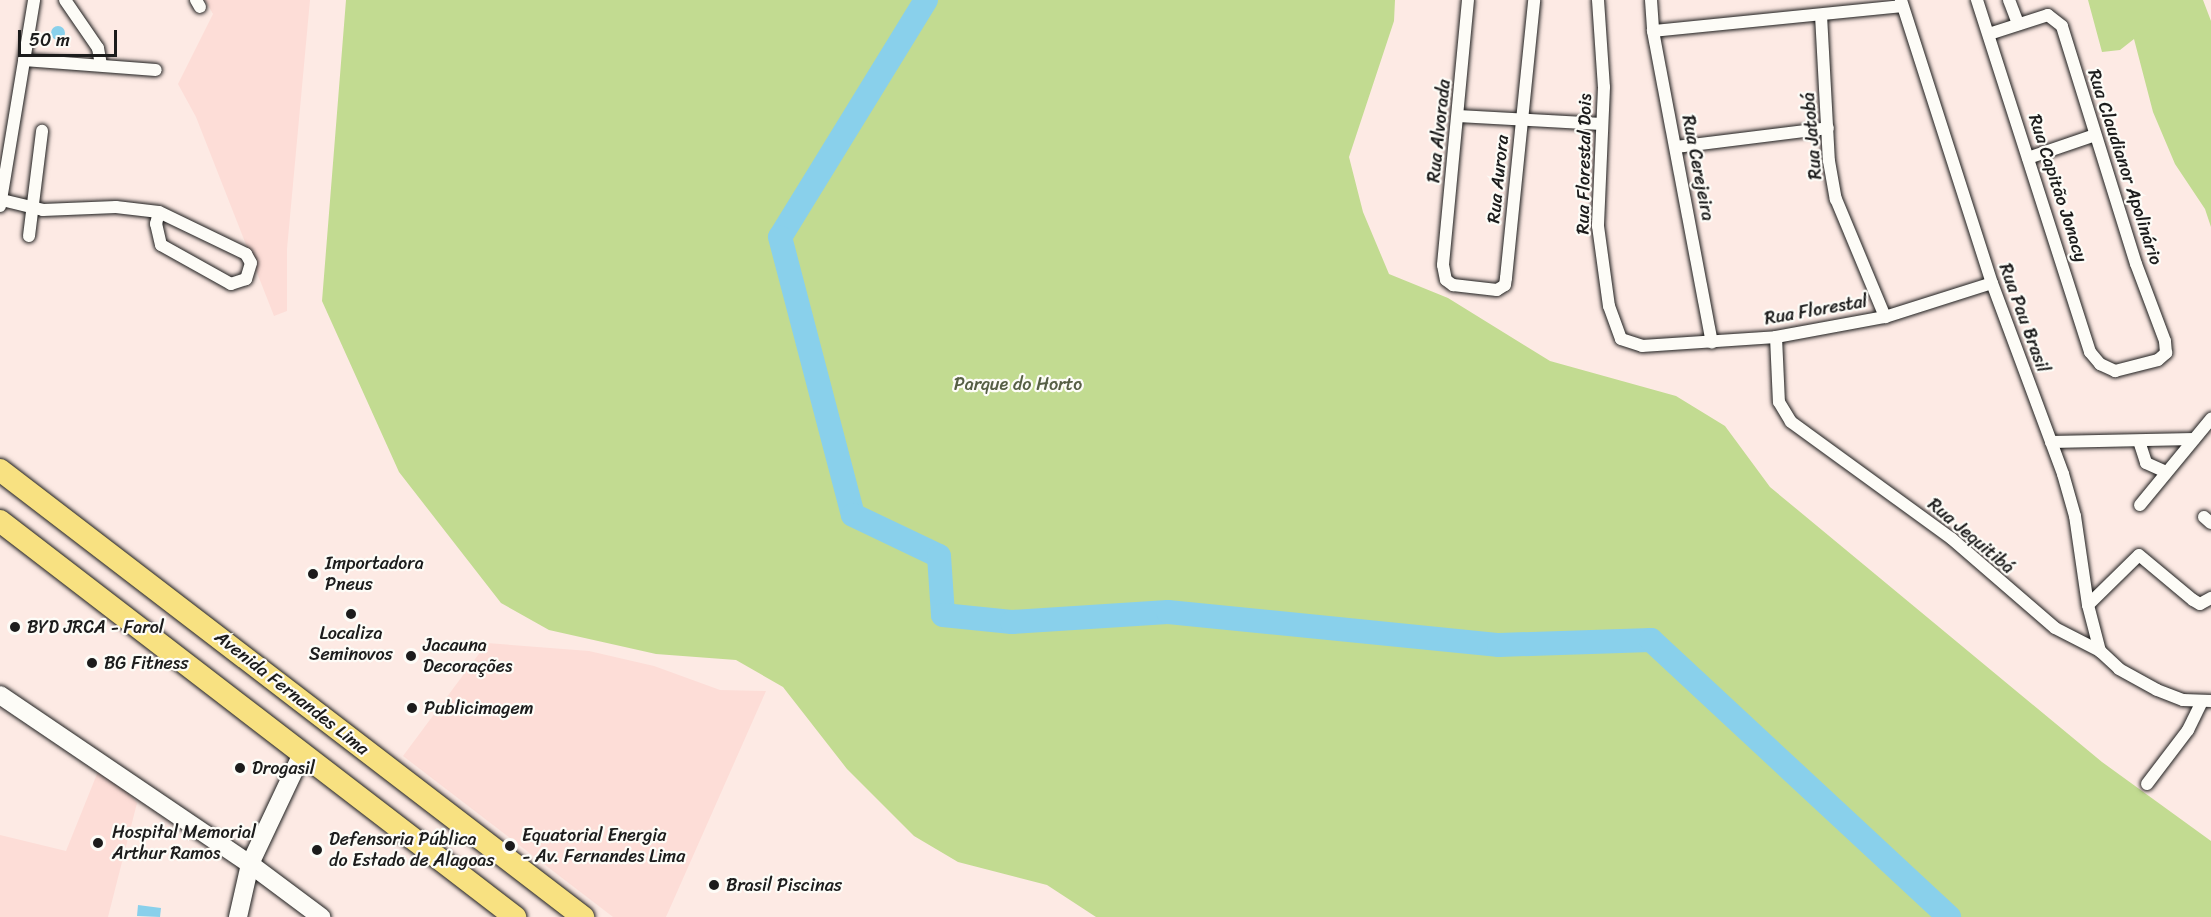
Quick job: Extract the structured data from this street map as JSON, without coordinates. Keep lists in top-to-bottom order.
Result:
{
  "streets": {
    "highway": ["Avenida Fernandes Lima"],
    "street": [
      "Rua Alvorada",
      "Rua Jatobá",
      "Rua Florestal Dois",
      "Rua Claudianor Apolinário",
      "Rua Cerejeira",
      "Rua Aurora",
      "Rua Capitão Jonacy",
      "Rua Florestal",
      "Rua Pau Brasil",
      "Rua Jequitibá"
    ]
  },
  "crossings": [
    ["Rua Alvorada", "Rua Aurora"],
    ["Rua Jatobá", "Rua Florestal"],
    ["Rua Florestal Dois", "Rua Florestal"],
    ["Rua Claudianor Apolinário", "Rua Capitão Jonacy"],
    ["Rua Cerejeira", "Rua Florestal"],
    ["Rua Florestal", "Rua Pau Brasil"],
    ["Rua Florestal", "Rua Jequitibá"],
    ["Rua Pau Brasil", "Rua Jequitibá"]
  ],
  "parks": ["Parque do Horto"],
  "places": [
    "Importadora Pneus",
    "Localiza Seminovos",
    "BYD JRCA - Farol",
    "Jacauna Decorações",
    "BG Fitness",
    "Publicimagem",
    "Drogasil",
    "Hospital Memorial Arthur Ramos",
    "Equatorial Energia - Av. Fernandes Lima",
    "Defensoria Pública do Estado de Alagoas",
    "Brasil Piscinas"
  ],
  "scale_bar": "50 m"
}
